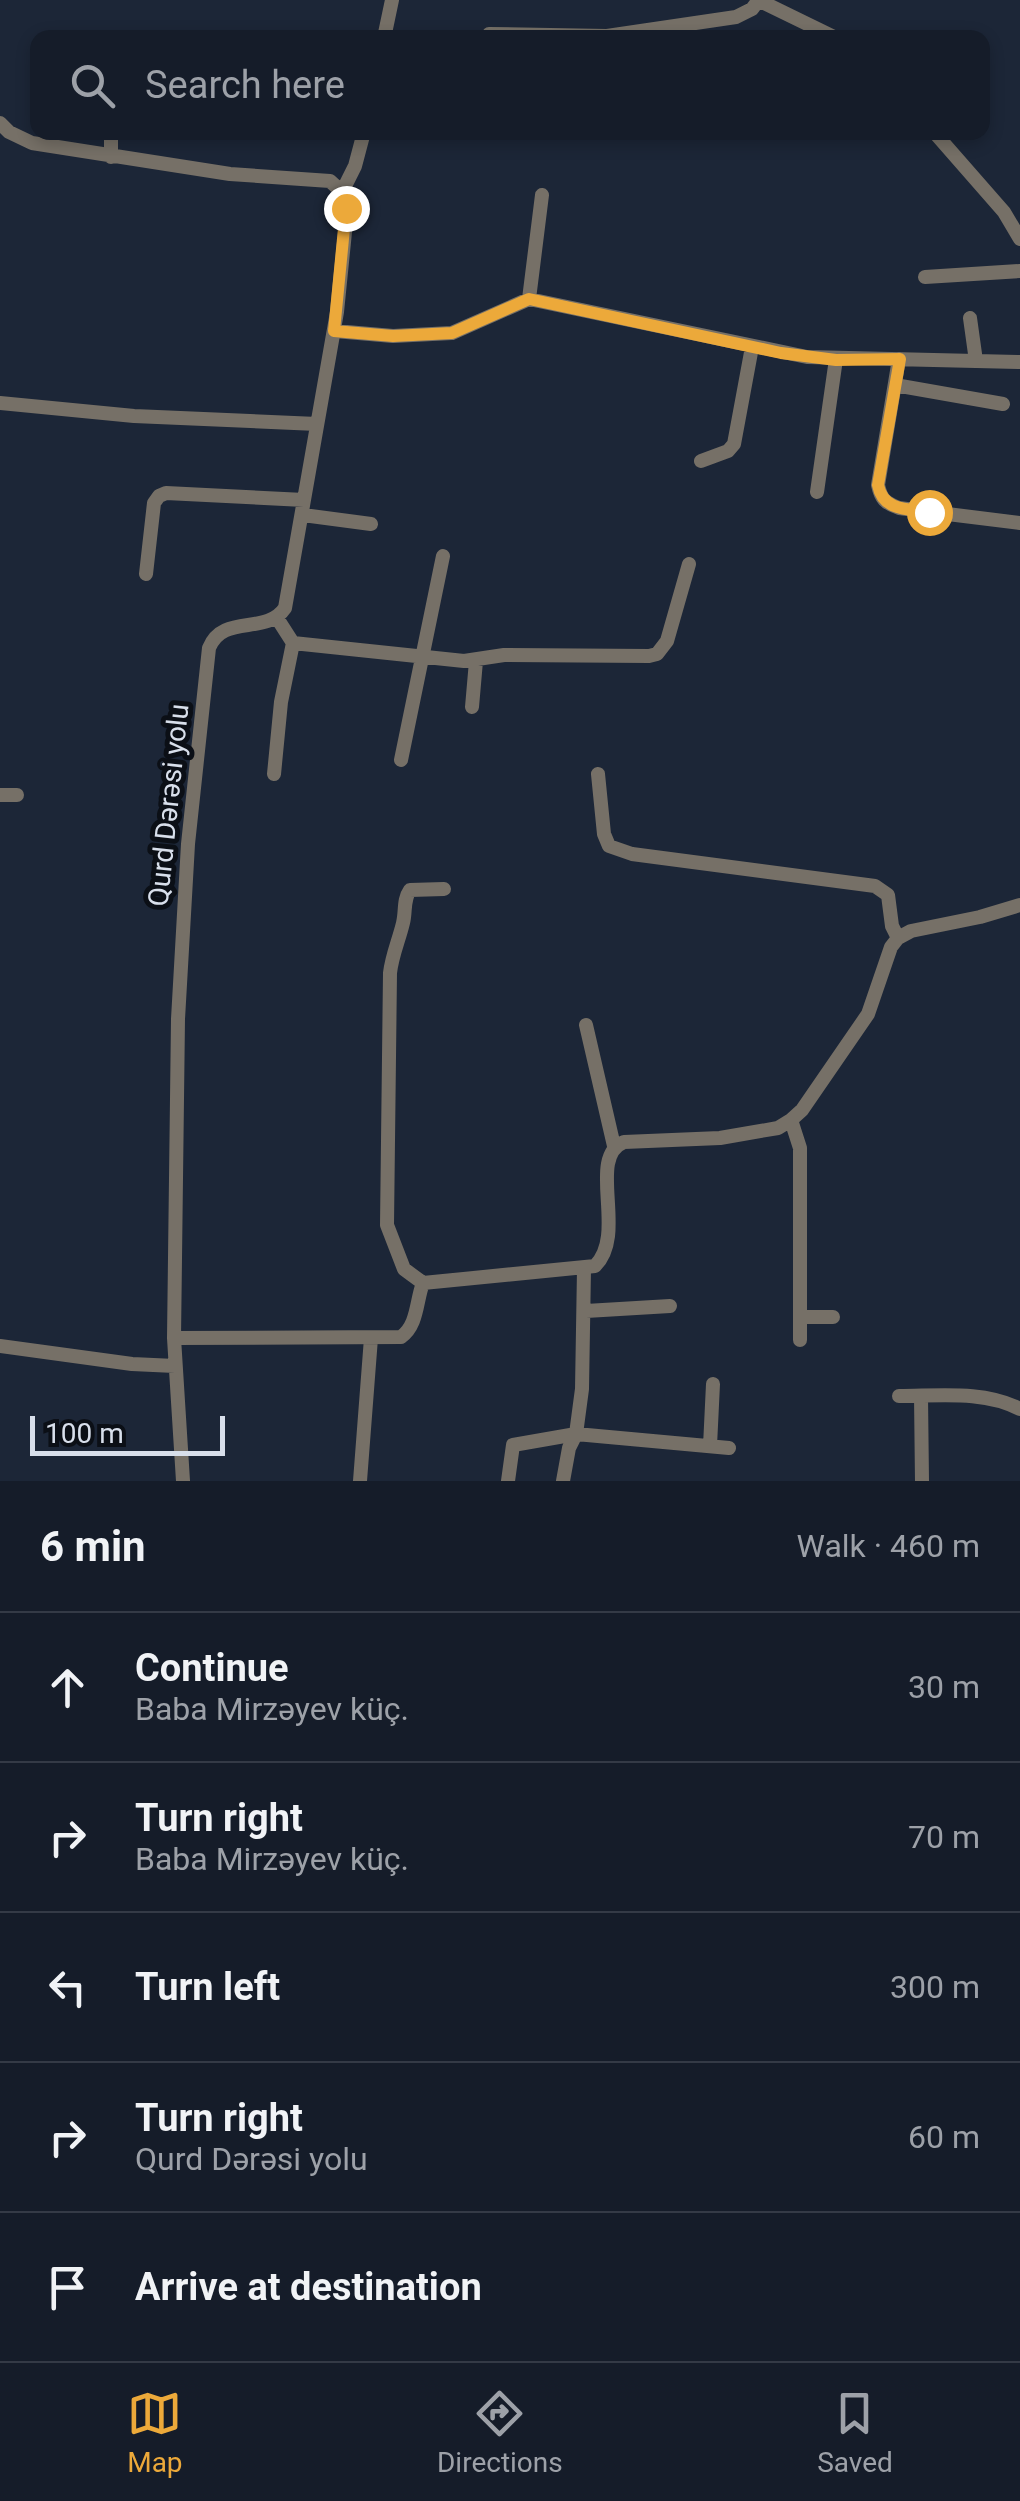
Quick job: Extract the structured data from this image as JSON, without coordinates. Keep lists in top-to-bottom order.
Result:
{
  "streets": {
    "street": ["Qurd Dərəsi yolu"]
  },
  "scale_bar": "100 m",
  "page": {
    "search": "Search here",
    "scale": "100 m",
    "heading": ["6 min", "Walk · 460 m"],
    "list": [
      ["Continue", "Baba Mirzəyev küç.", "30 m"],
      ["Turn right", "Baba Mirzəyev küç.", "70 m"],
      ["Turn left", "300 m"],
      ["Turn right", "Qurd Dərəsi yolu", "60 m"],
      "Arrive at destination"
    ],
    "nav": ["Map", "Directions", "Saved"]
  }
}
